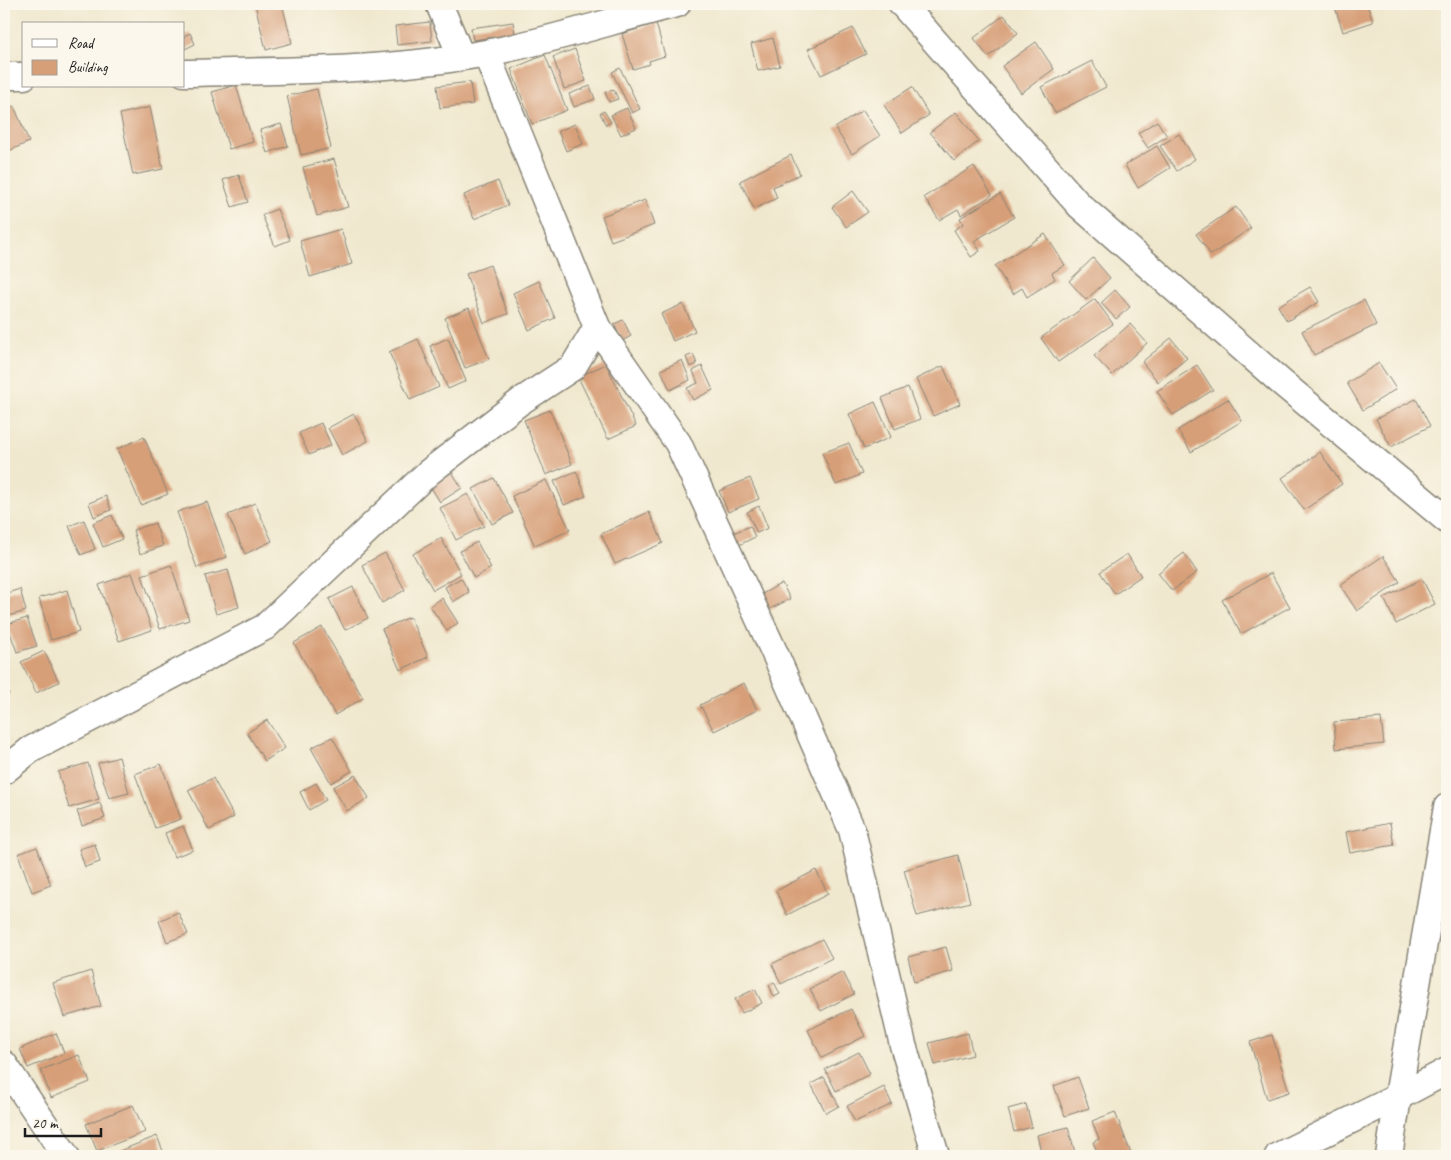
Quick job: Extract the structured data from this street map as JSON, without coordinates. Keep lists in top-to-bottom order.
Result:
{
  "legend": ["Road", "Building"],
  "scale_bar": "20 m"
}
